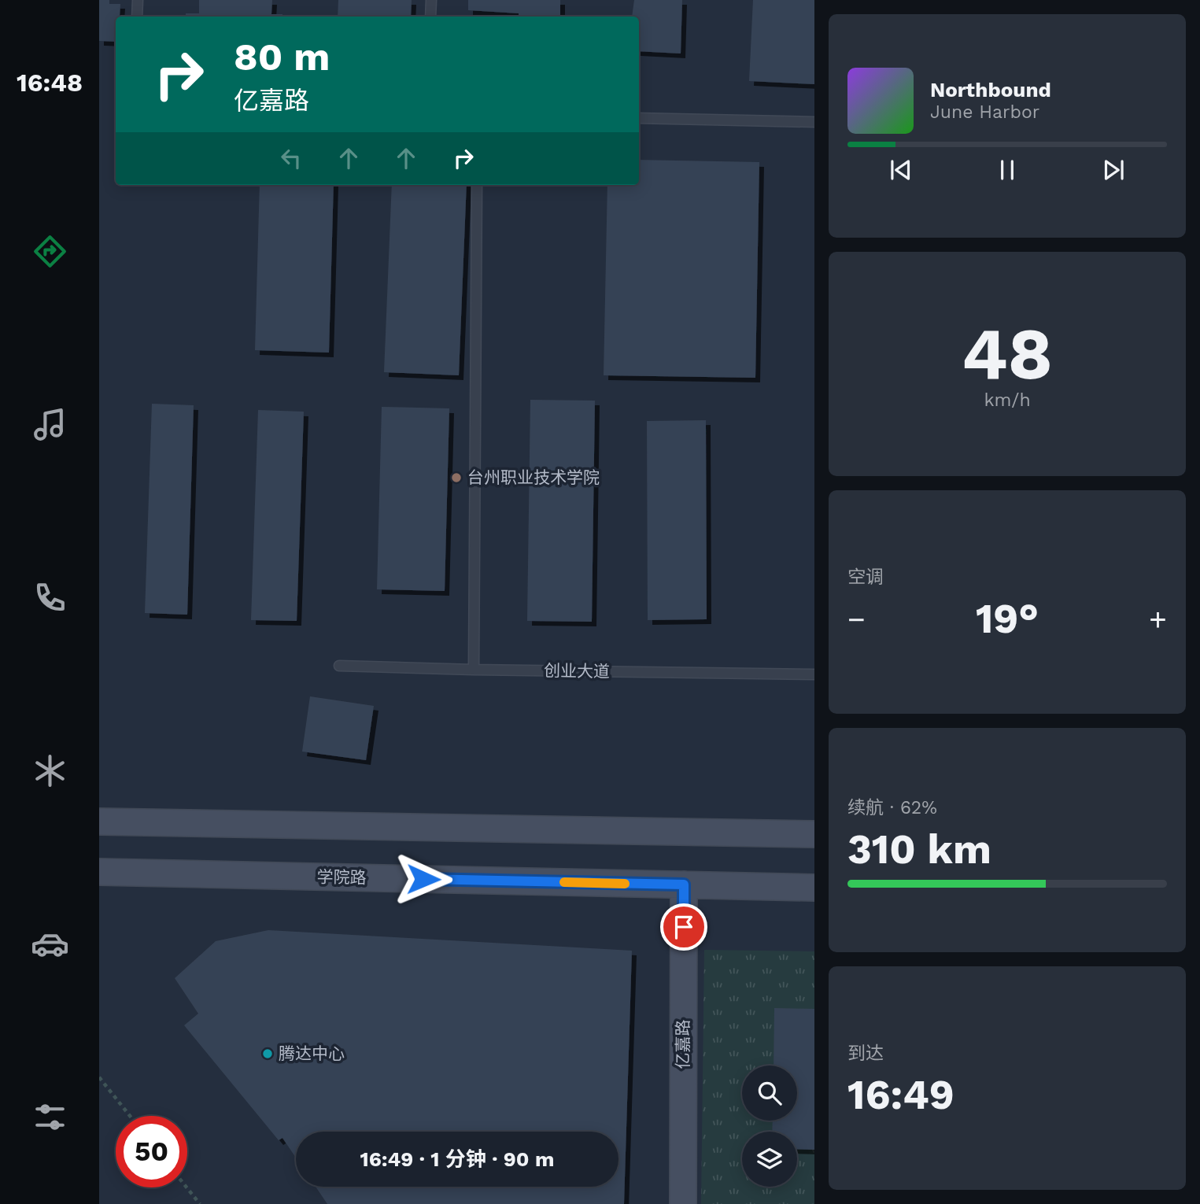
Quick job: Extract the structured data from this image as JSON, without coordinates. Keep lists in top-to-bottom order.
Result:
{
  "streets": {
    "main road": ["学院路", "亿嘉路"],
    "lane": ["创业大道"]
  },
  "crossings": [
    ["学院路", "亿嘉路"]
  ],
  "places": ["台州职业技术学院", "腾达中心"],
  "page": {
    "tabs": "16:48",
    "turn": ["80 m", "亿嘉路"],
    "song": ["Northbound", "June Harbor"],
    "tile": [
      ["48", "km/h"],
      "空调",
      ["续航 · 62%", "310 km"],
      ["到达", "16:49"]
    ],
    "heat": ["−", "19°", "+"],
    "limit": "50",
    "trip": "16:49 · 1 分钟 · 90 m"
  }
}
